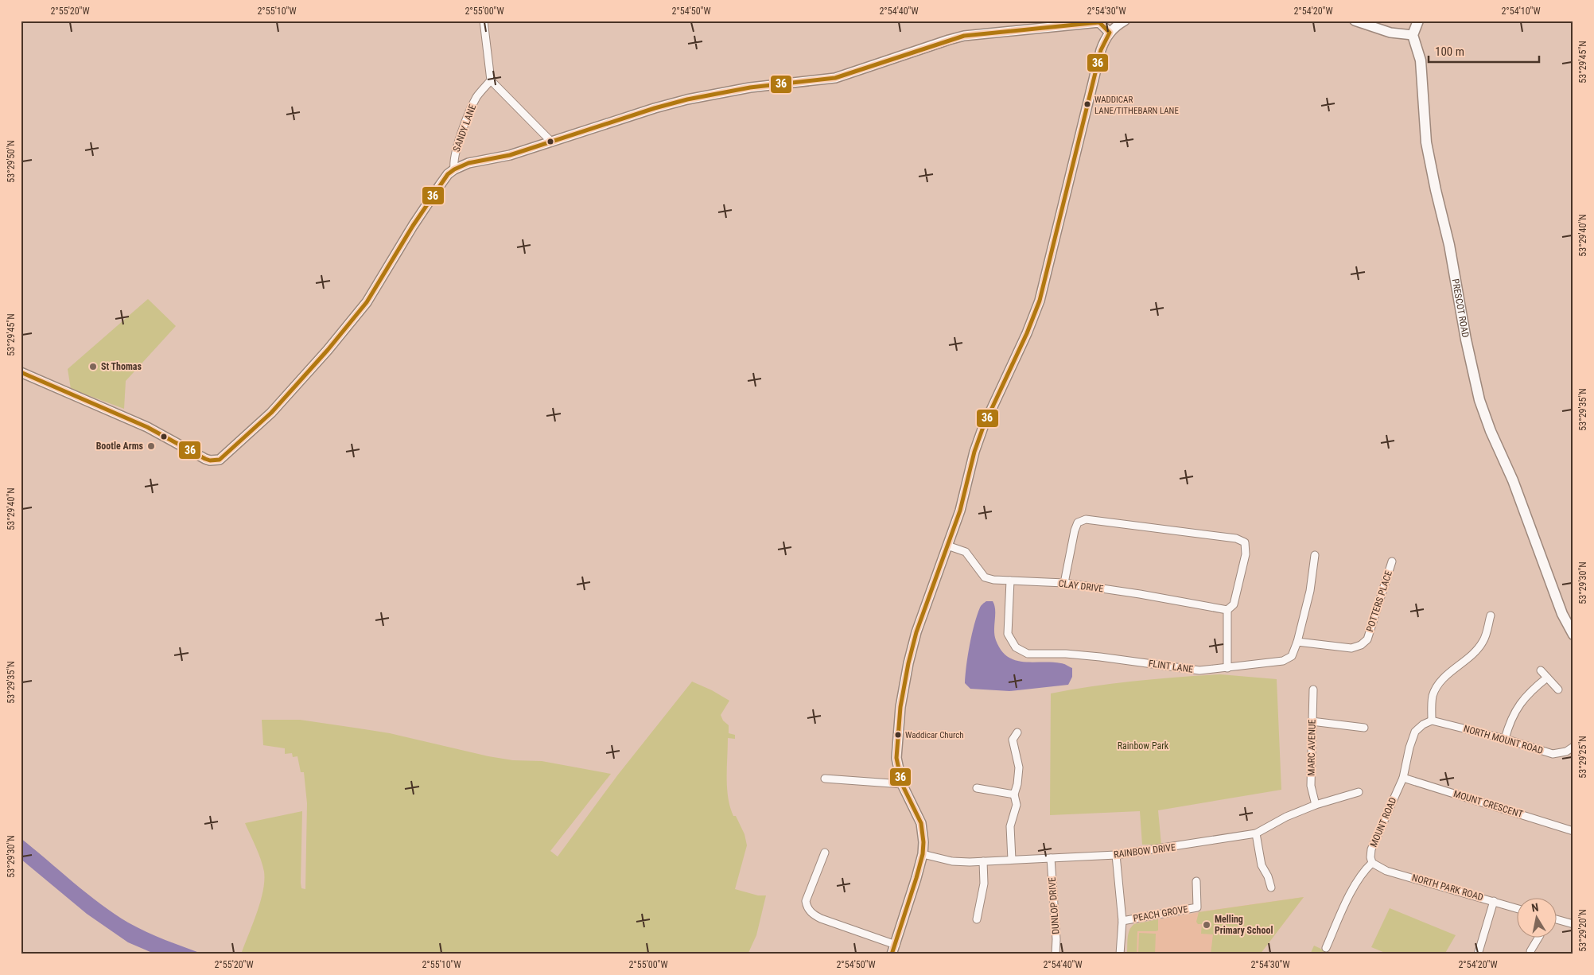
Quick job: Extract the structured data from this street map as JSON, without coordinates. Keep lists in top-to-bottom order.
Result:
{
  "streets": {
    "main road": ["PRESCOT ROAD"],
    "street": [
      "SANDY LANE",
      "CLAY DRIVE",
      "POTTERS PLACE",
      "FLINT LANE",
      "NORTH MOUNT ROAD",
      "MARC AVENUE",
      "MOUNT CRESCENT",
      "MOUNT ROAD",
      "RAINBOW DRIVE",
      "NORTH PARK ROAD",
      "DUNLOP DRIVE",
      "PEACH GROVE"
    ]
  },
  "crossings": [
    ["CLAY DRIVE", "FLINT LANE"],
    ["POTTERS PLACE", "FLINT LANE"],
    ["NORTH MOUNT ROAD", "MOUNT ROAD"],
    ["MARC AVENUE", "RAINBOW DRIVE"],
    ["MOUNT CRESCENT", "MOUNT ROAD"],
    ["MOUNT ROAD", "NORTH PARK ROAD"],
    ["RAINBOW DRIVE", "DUNLOP DRIVE"]
  ],
  "parks": ["Rainbow Park"],
  "places": [
    "WADDICAR LANE/TITHEBARN LANE",
    "St Thomas",
    "Bootle Arms",
    "Waddicar Church",
    "Melling Primary School"
  ],
  "lines": ["transit line 36"],
  "scale_bar": "100 m",
  "north": "top",
  "coordinates": [
    "2°55'20\"W",
    "2°55'10\"W",
    "2°55'00\"W",
    "2°54'50\"W",
    "2°54'40\"W",
    "2°54'30\"W",
    "2°54'20\"W",
    "2°54'10\"W",
    "53°29'45\"N",
    "53°29'50\"N",
    "53°29'40\"N",
    "53°29'35\"N",
    "53°29'30\"N",
    "53°29'25\"N",
    "53°29'20\"N"
  ]
}
